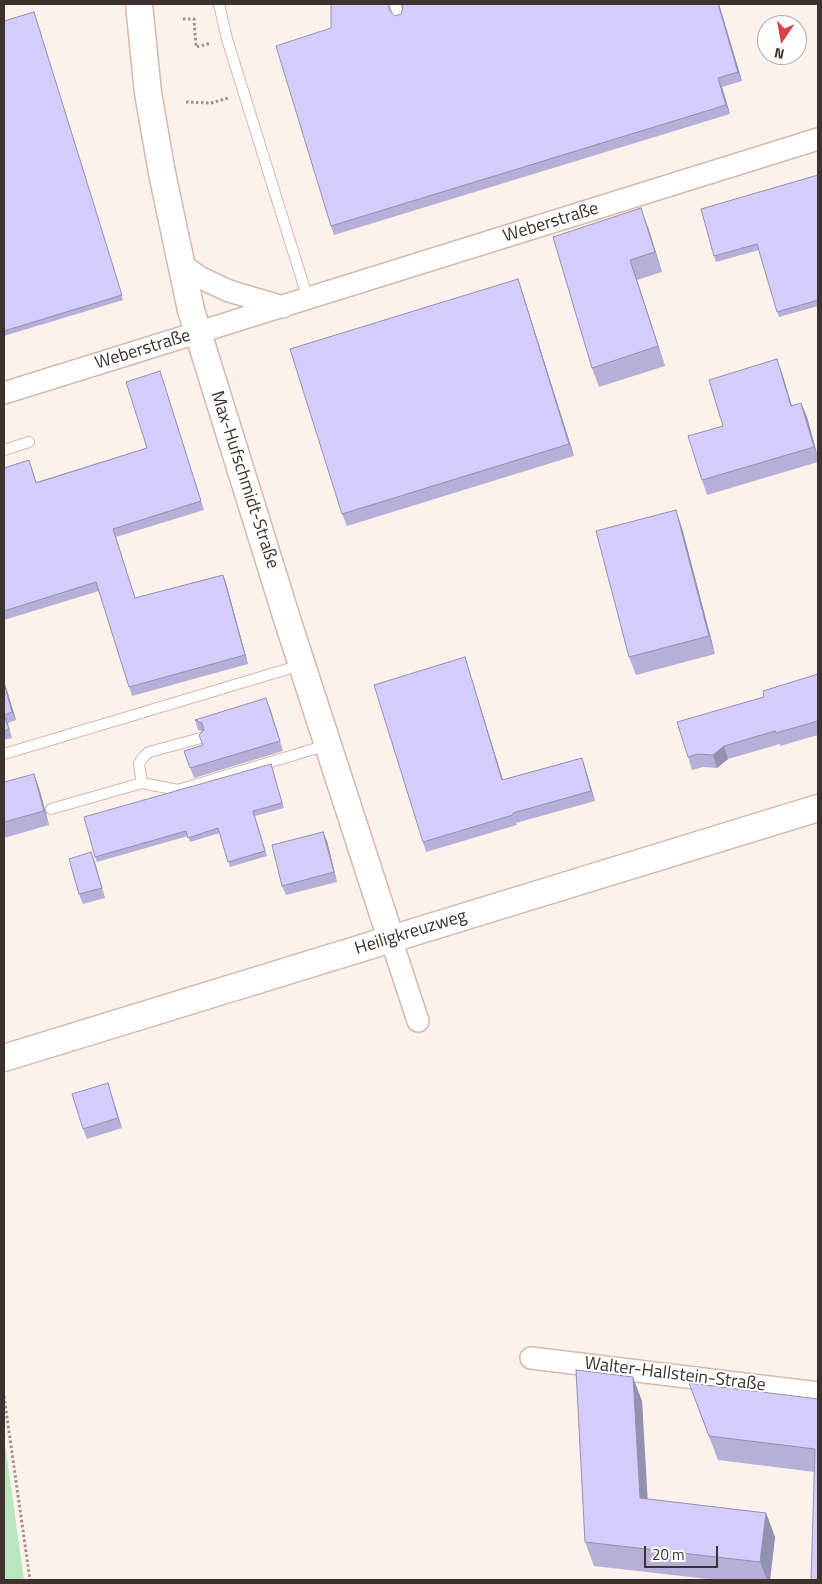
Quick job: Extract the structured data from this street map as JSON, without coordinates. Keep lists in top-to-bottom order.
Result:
{
  "streets": {
    "street": [
      "Weberstraße",
      "Max-Hufschmidt-Straße",
      "Heiligkreuzweg",
      "Walter-Hallstein-Straße"
    ]
  },
  "crossings": [
    ["Weberstraße", "Max-Hufschmidt-Straße"],
    ["Max-Hufschmidt-Straße", "Heiligkreuzweg"]
  ],
  "scale_bar": "20 m",
  "north": "bottom"
}
